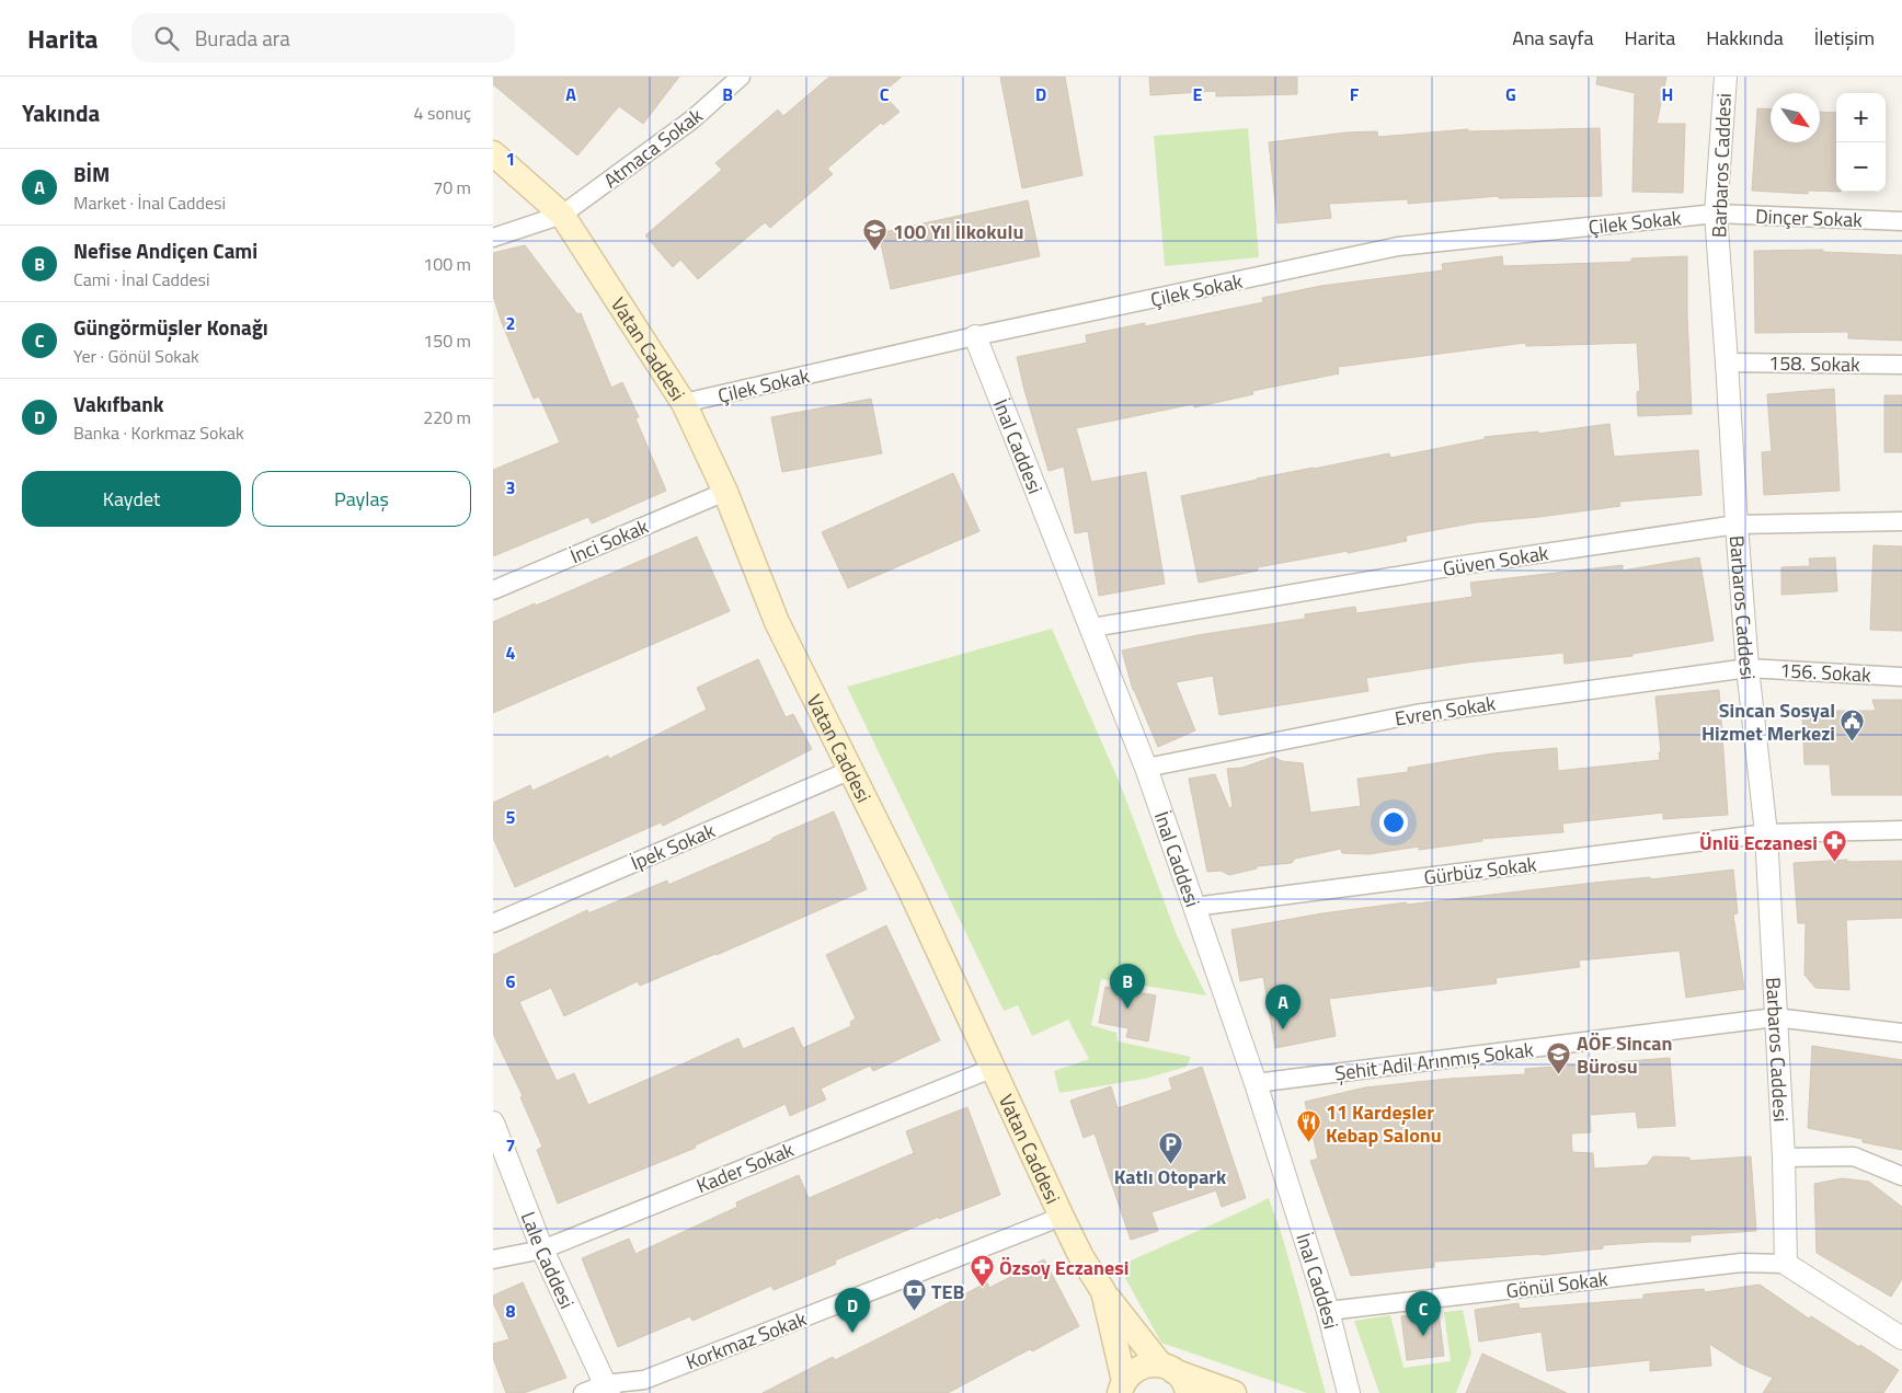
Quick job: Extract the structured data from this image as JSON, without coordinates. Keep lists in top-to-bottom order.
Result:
{
  "streets": {
    "main road": ["Vatan Caddesi"],
    "street": [
      "Atmaca Sokak",
      "Barbaros Caddesi",
      "Dinçer Sokak",
      "Çilek Sokak",
      "158. Sokak",
      "İnal Caddesi",
      "İnci Sokak",
      "Güven Sokak",
      "156. Sokak",
      "Evren Sokak",
      "İpek Sokak",
      "Gürbüz Sokak",
      "Şehit Adil Arınmış Sokak",
      "Kader Sokak",
      "Lale Caddesi",
      "Gönül Sokak",
      "Korkmaz Sokak"
    ]
  },
  "crossings": [
    ["Atmaca Sokak", "Vatan Caddesi"],
    ["Barbaros Caddesi", "Dinçer Sokak"],
    ["Barbaros Caddesi", "Çilek Sokak"],
    ["Barbaros Caddesi", "158. Sokak"],
    ["Barbaros Caddesi", "Güven Sokak"],
    ["Barbaros Caddesi", "156. Sokak"],
    ["Barbaros Caddesi", "Evren Sokak"],
    ["Barbaros Caddesi", "Gürbüz Sokak"],
    ["Barbaros Caddesi", "Şehit Adil Arınmış Sokak"],
    ["Barbaros Caddesi", "Gönül Sokak"],
    ["Dinçer Sokak", "Çilek Sokak"],
    ["Çilek Sokak", "Vatan Caddesi"],
    ["Çilek Sokak", "İnal Caddesi"],
    ["Vatan Caddesi", "İnci Sokak"],
    ["Vatan Caddesi", "İpek Sokak"],
    ["Vatan Caddesi", "Kader Sokak"],
    ["Vatan Caddesi", "Korkmaz Sokak"],
    ["İnal Caddesi", "Güven Sokak"],
    ["İnal Caddesi", "Evren Sokak"],
    ["İnal Caddesi", "Gürbüz Sokak"],
    ["İnal Caddesi", "Şehit Adil Arınmış Sokak"],
    ["İnal Caddesi", "Gönül Sokak"],
    ["156. Sokak", "Evren Sokak"],
    ["Kader Sokak", "Lale Caddesi"],
    ["Lale Caddesi", "Korkmaz Sokak"]
  ],
  "places": {
    "school or university": ["100 Yıl İlkokulu", "AÖF Sincan Bürosu"],
    "public building": ["Sincan Sosyal Hizmet Merkezi"],
    "pharmacy": ["Ünlü Eczanesi", "Özsoy Eczanesi"],
    "restaurant": ["11 Kardeşler Kebap Salonu"],
    "parking": ["Katlı Otopark"],
    "bank": ["TEB"]
  },
  "north": "bottom right",
  "page": {
    "header": "Harita",
    "search": "Burada ara",
    "nav": [
      "Ana sayfa",
      "Harita",
      "Hakkında",
      "İletişim"
    ],
    "heading": ["Yakında", "4 sonuç"],
    "map_buttons": ["+", "−"],
    "list": [
      {
        "mark": "A",
        "name": "BİM",
        "note": "Market · İnal Caddesi",
        "value": "70 m"
      },
      {
        "mark": "B",
        "name": "Nefise Andiçen Cami",
        "note": "Cami · İnal Caddesi",
        "value": "100 m"
      },
      {
        "mark": "C",
        "name": "Güngörmüşler Konağı",
        "note": "Yer · Gönül Sokak",
        "value": "150 m"
      },
      {
        "mark": "D",
        "name": "Vakıfbank",
        "note": "Banka · Korkmaz Sokak",
        "value": "220 m"
      }
    ],
    "buttons": ["Kaydet", "Paylaş"],
    "pins": [
      "B",
      "A",
      "D",
      "C"
    ]
  },
  "grid": {
    "columns": [
      "A",
      "B",
      "C",
      "D",
      "E",
      "F",
      "G",
      "H"
    ],
    "rows": [
      "1",
      "2",
      "3",
      "4",
      "5",
      "6",
      "7",
      "8"
    ]
  }
}
